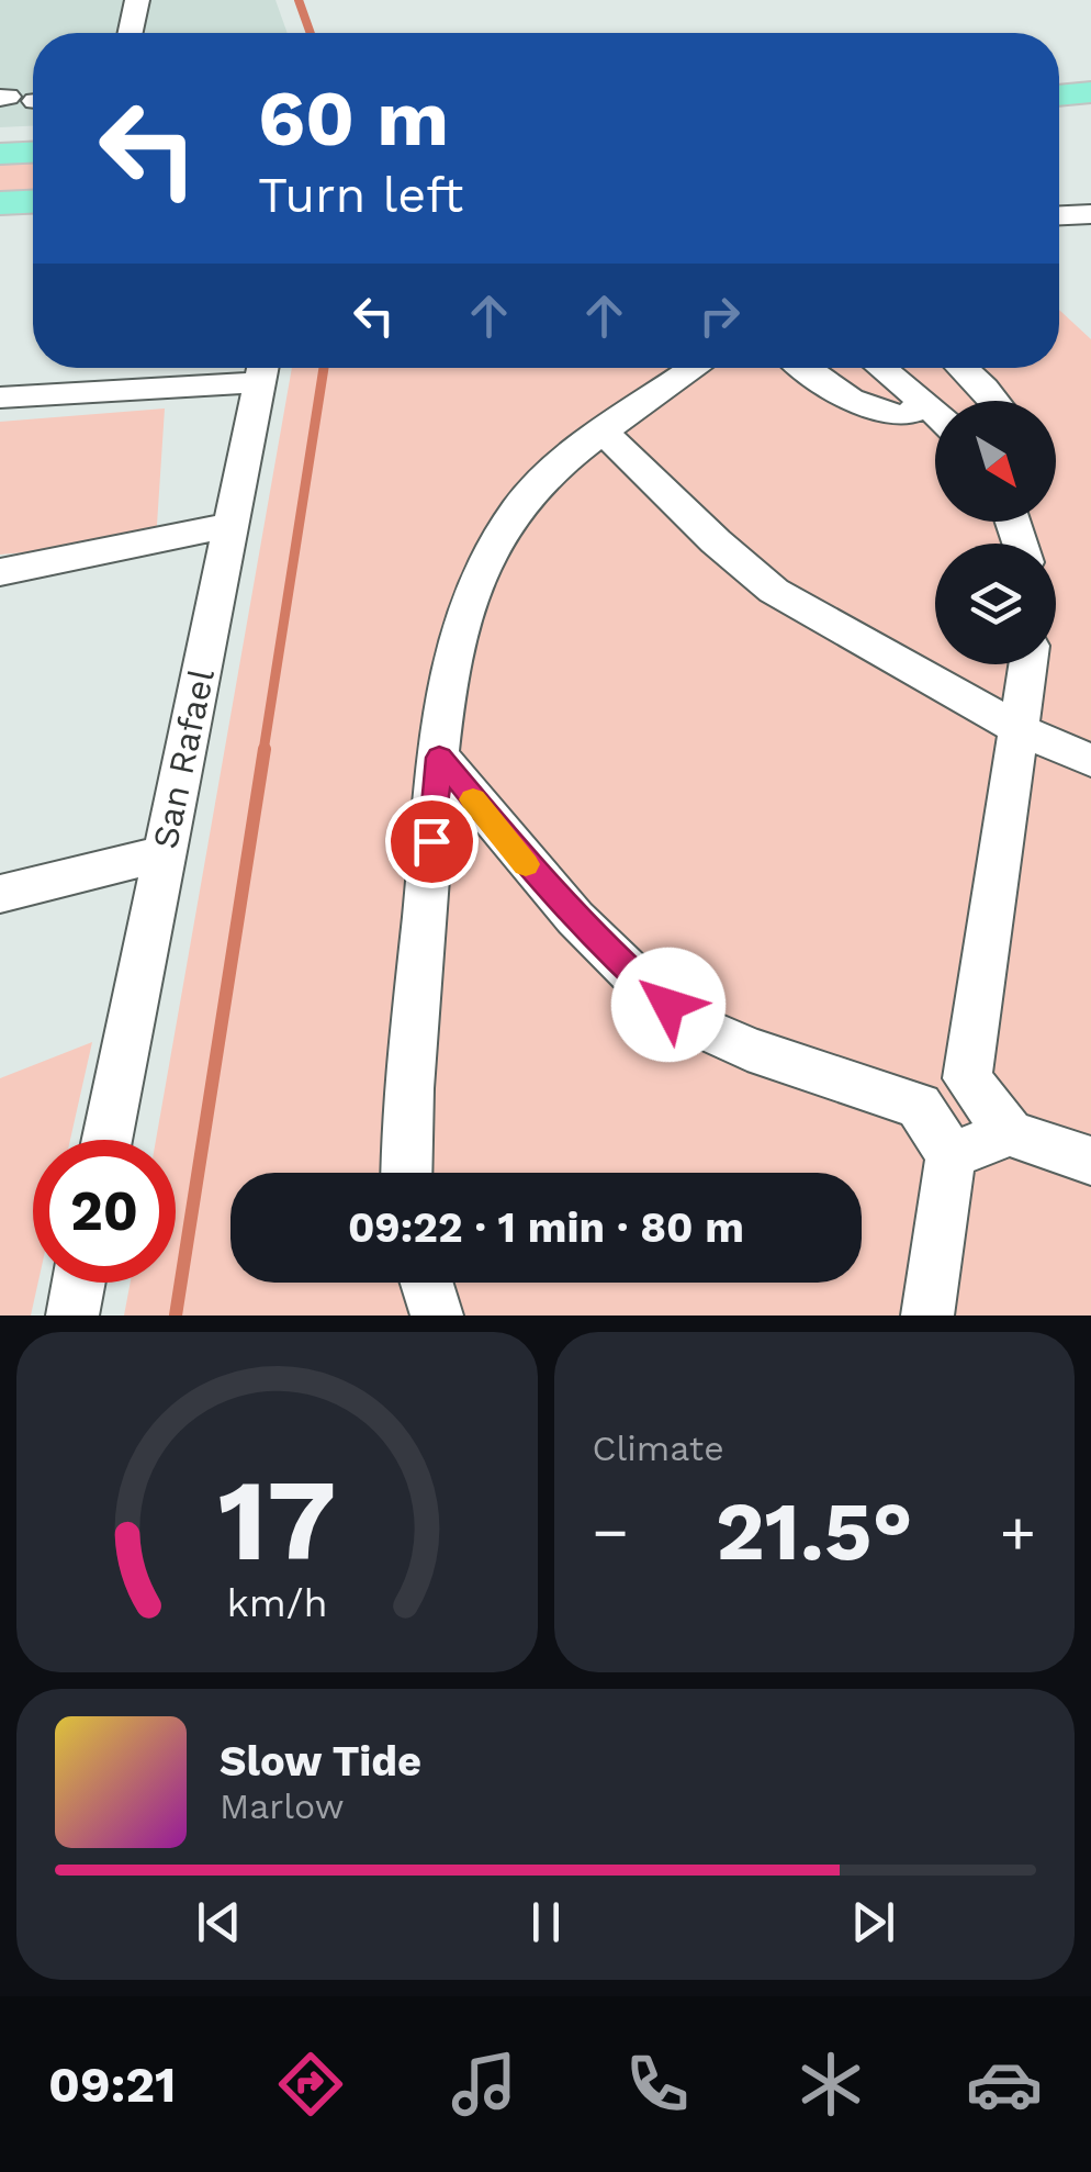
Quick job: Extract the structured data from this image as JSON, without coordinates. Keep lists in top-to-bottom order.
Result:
{
  "streets": {
    "street": ["San Rafael"]
  },
  "north": "bottom right",
  "page": {
    "turn": ["60 m", "Turn left"],
    "limit": "20",
    "trip": "09:22 · 1 min · 80 m",
    "tile": "Climate",
    "heat": ["−", "21.5°", "+"],
    "song": ["Slow Tide", "Marlow"],
    "tabs": "09:21",
    "gauge": ["17", "km/h"]
  }
}
